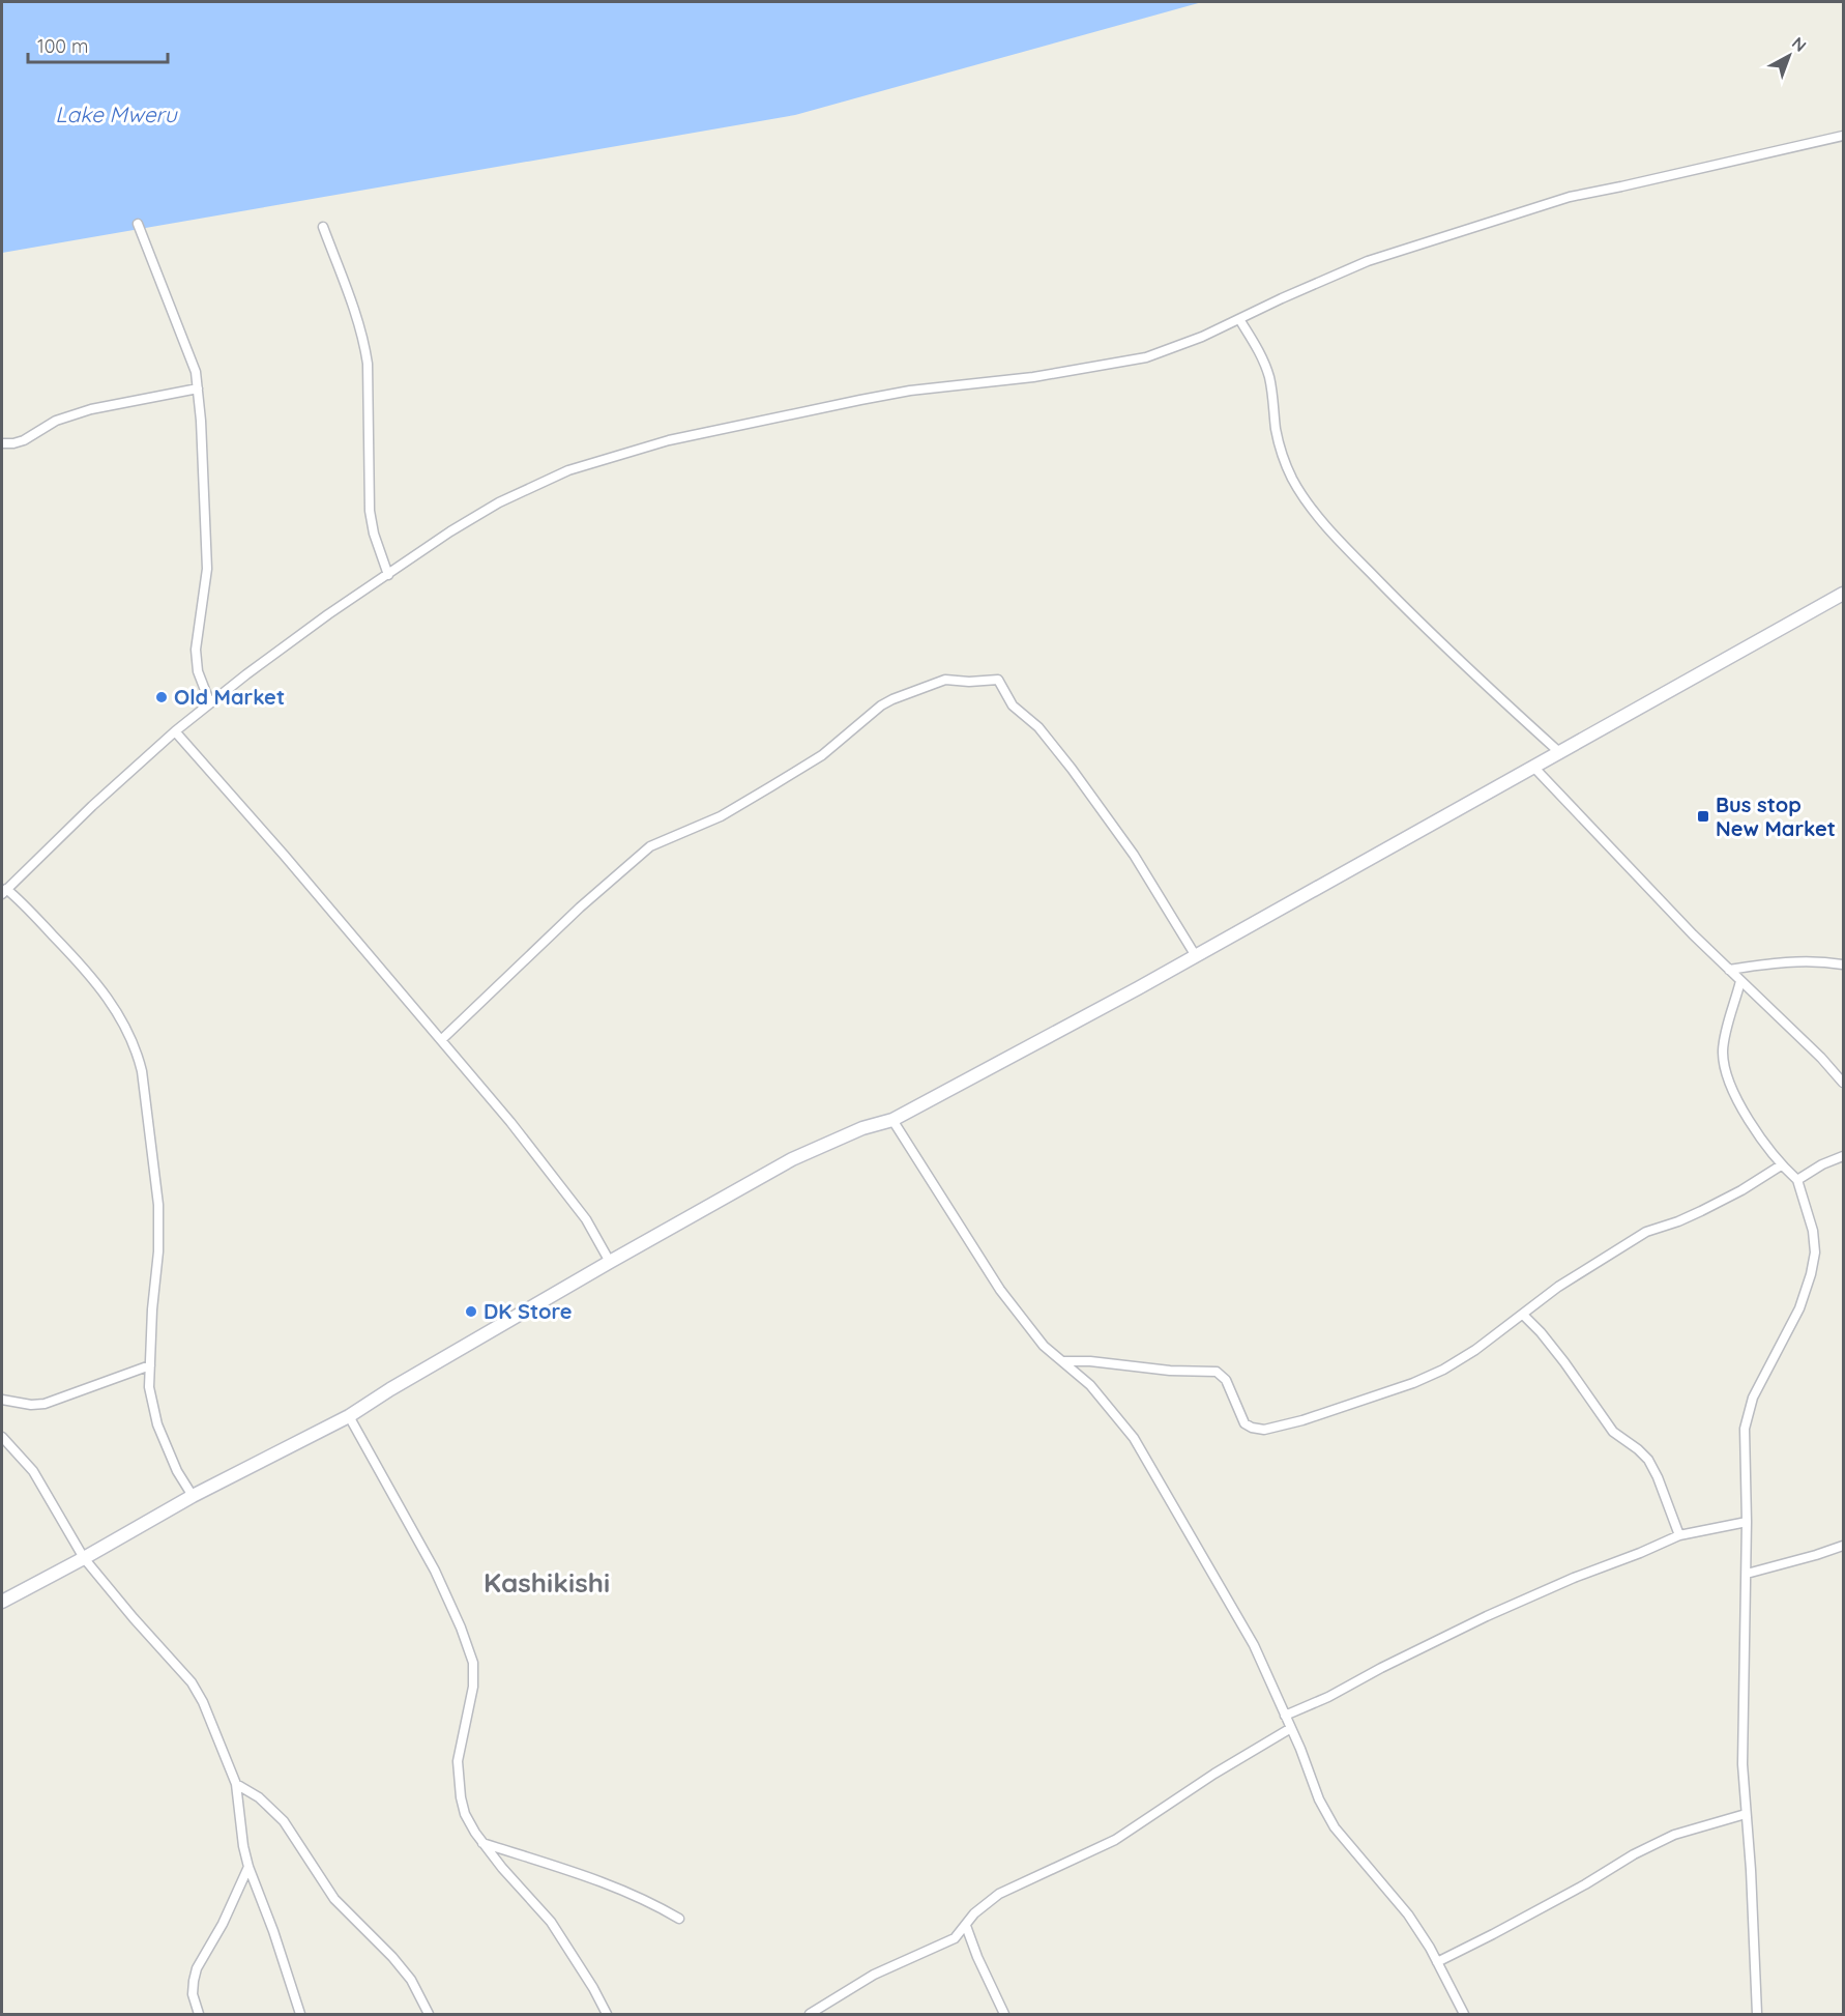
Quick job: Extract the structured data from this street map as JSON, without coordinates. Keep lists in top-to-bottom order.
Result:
{
  "districts": ["Kashikishi"],
  "water": ["Lake Mweru"],
  "places": {
    "other": ["Old Market", "DK Store"],
    "transit": ["Bus stop New Market"]
  },
  "scale_bar": "100 m",
  "north": "top right"
}
